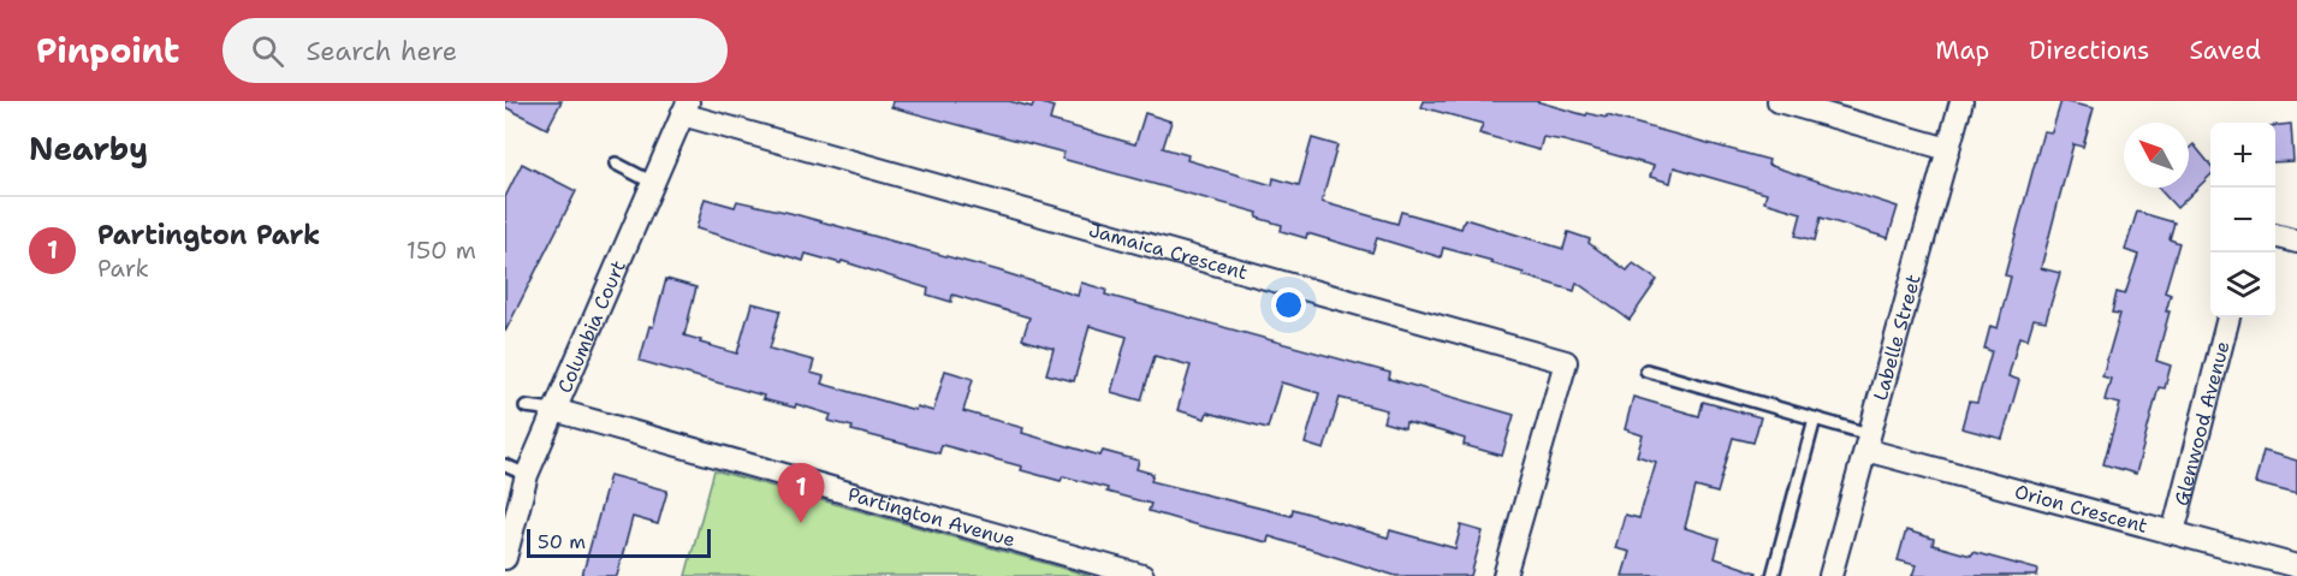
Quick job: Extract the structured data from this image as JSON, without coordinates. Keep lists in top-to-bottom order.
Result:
{
  "streets": {
    "street": [
      "Jamaica Crescent",
      "Columbia Court",
      "Labelle Street",
      "Glenwood Avenue",
      "Orion Crescent",
      "Partington Avenue"
    ]
  },
  "crossings": [
    ["Jamaica Crescent", "Columbia Court"],
    ["Columbia Court", "Partington Avenue"],
    ["Labelle Street", "Orion Crescent"],
    ["Glenwood Avenue", "Orion Crescent"]
  ],
  "scale_bar": "50 m",
  "north": "top left",
  "page": {
    "header": "Pinpoint",
    "search": "Search here",
    "nav": ["Map", "Directions", "Saved"],
    "heading": "Nearby",
    "map_buttons": ["+", "−"],
    "list": [
      {
        "mark": "1",
        "name": "Partington Park",
        "note": "Park",
        "value": "150 m"
      }
    ],
    "pins": "1",
    "scale": "50 m"
  }
}
